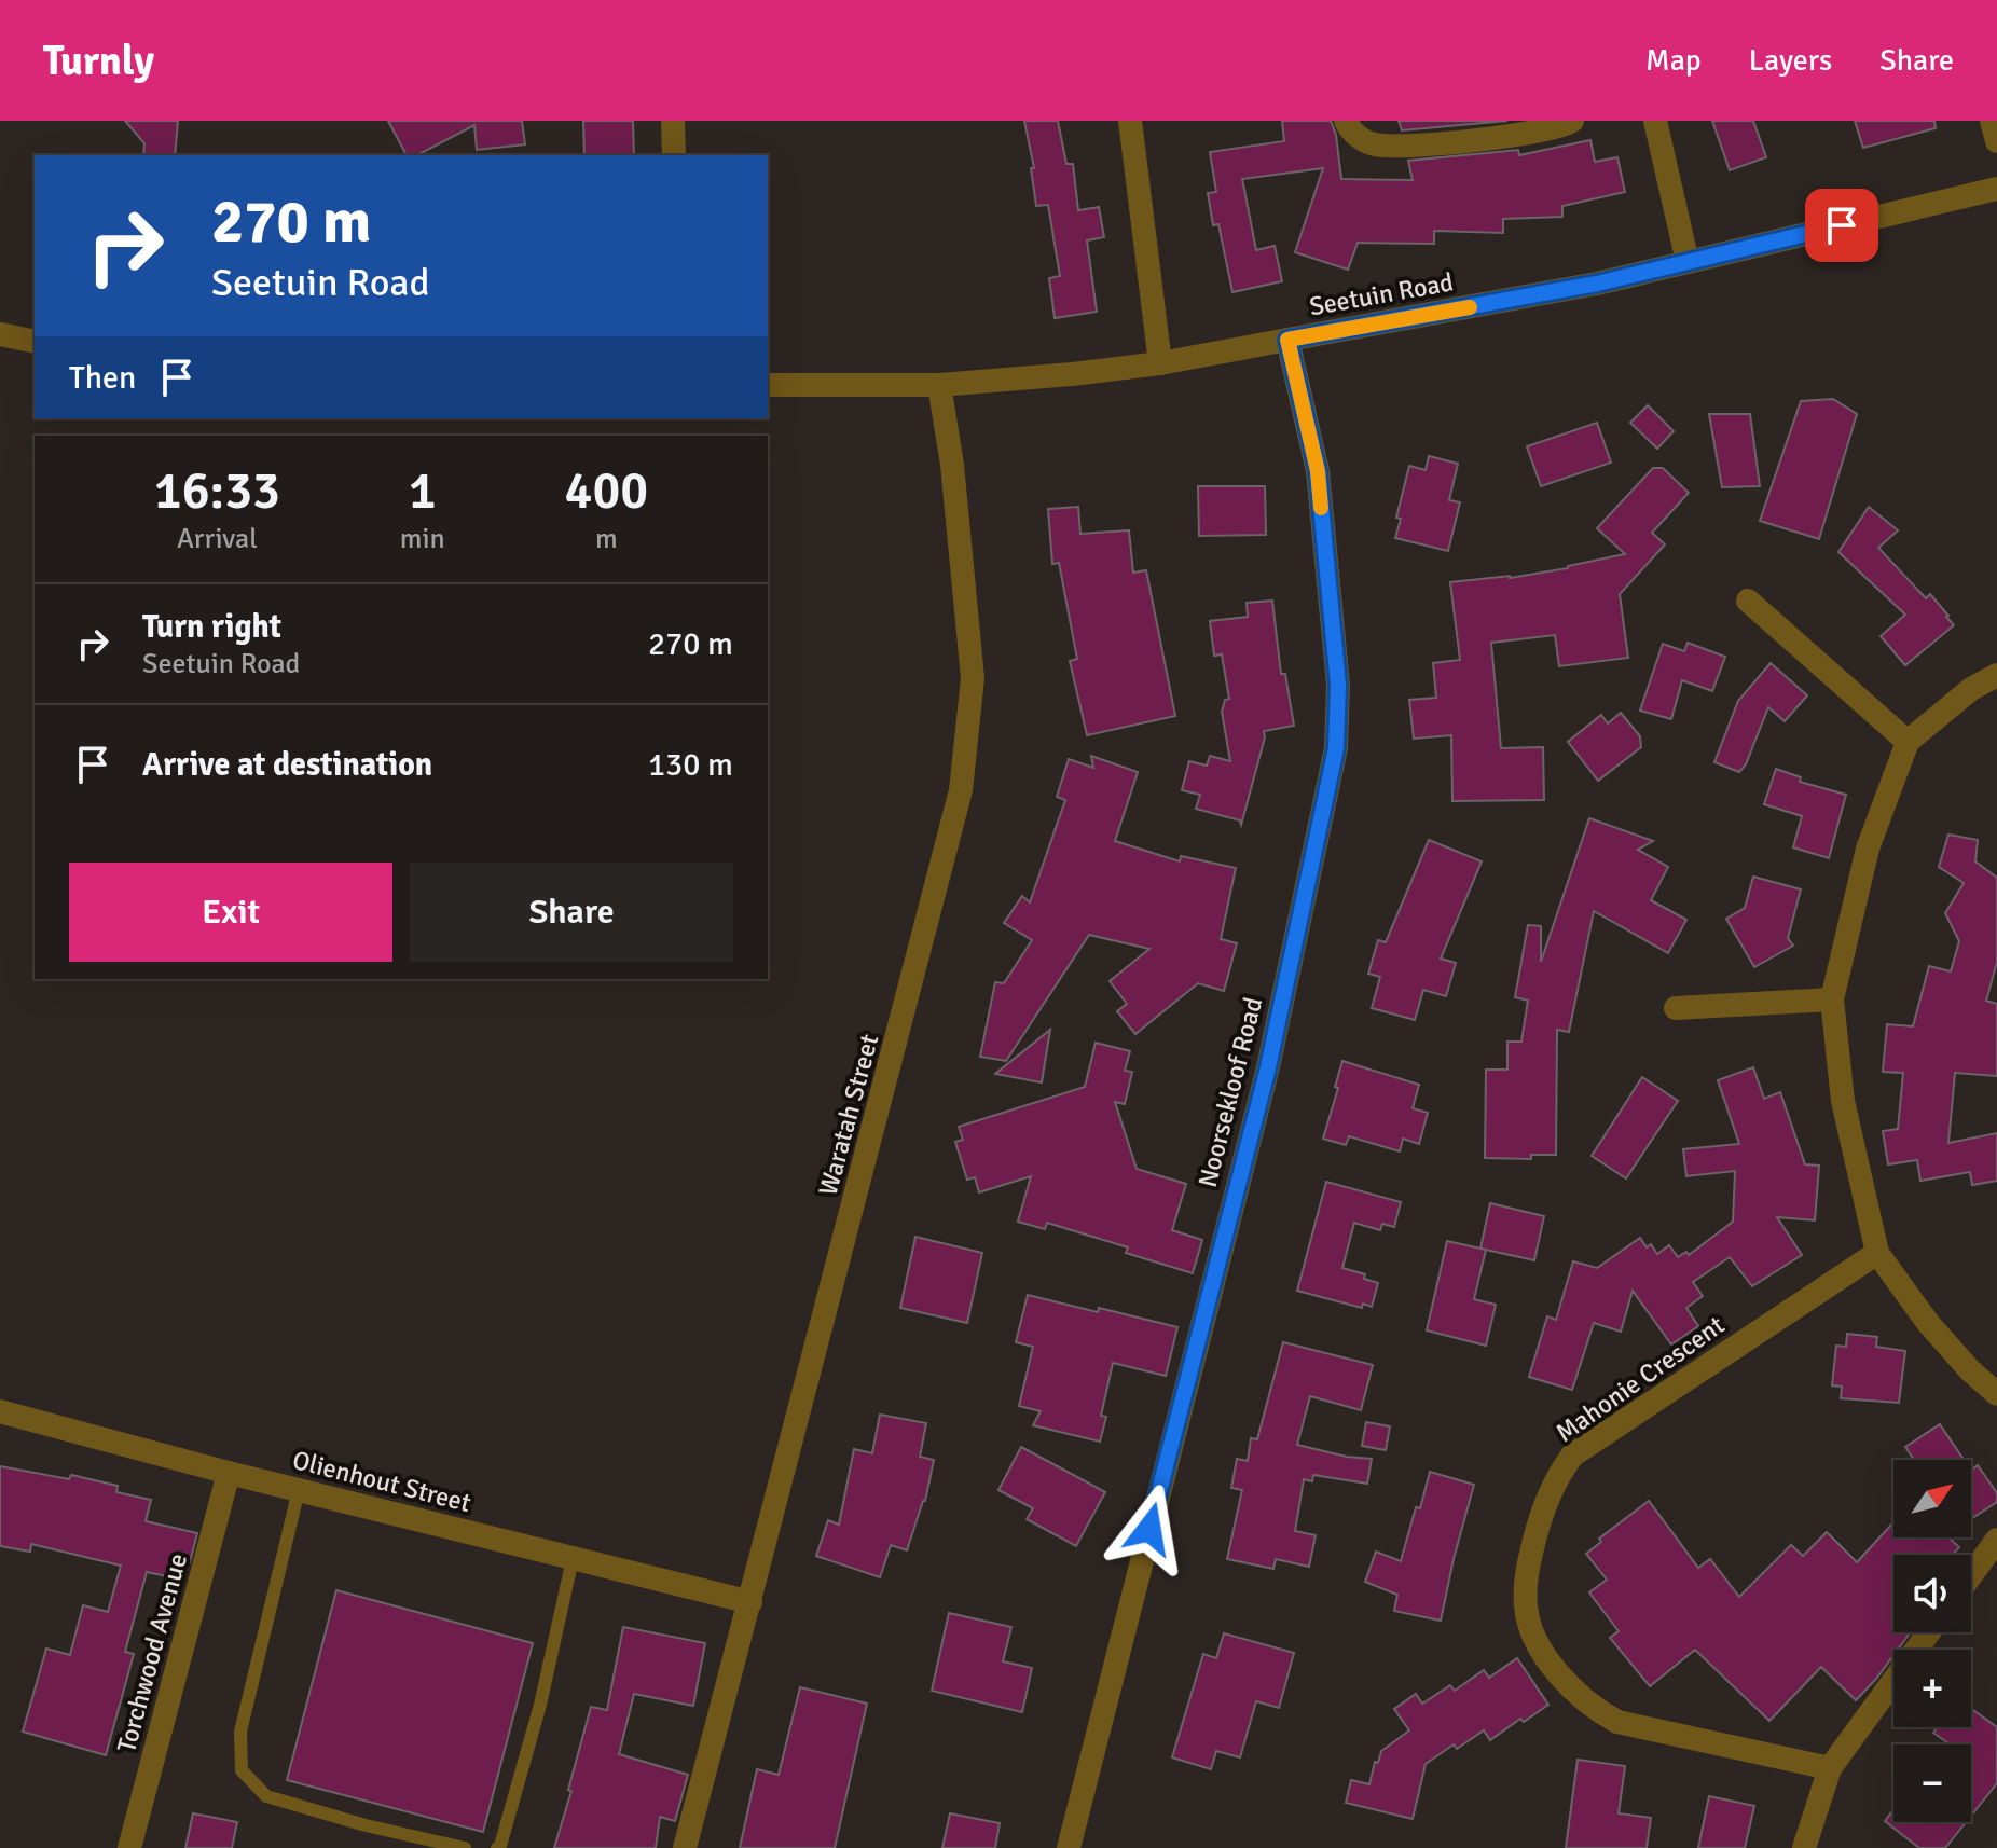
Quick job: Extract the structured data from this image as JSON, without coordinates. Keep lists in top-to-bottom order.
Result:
{
  "streets": {
    "street": [
      "Seetuin Road",
      "Noorsekloof Road",
      "Waratah Street",
      "Mahonie Crescent",
      "Olienhout Street",
      "Torchwood Avenue"
    ]
  },
  "crossings": [
    ["Seetuin Road", "Noorsekloof Road"],
    ["Seetuin Road", "Waratah Street"],
    ["Waratah Street", "Olienhout Street"],
    ["Olienhout Street", "Torchwood Avenue"]
  ],
  "north": "top right",
  "page": {
    "header": "Turnly",
    "nav": ["Map", "Layers", "Share"],
    "turn": ["270 m", "Seetuin Road"],
    "then": "Then",
    "eta": [
      "16:33",
      "Arrival",
      "1",
      "min",
      "400",
      "m"
    ],
    "list": [
      {
        "name": "Turn right",
        "note": "Seetuin Road",
        "value": "270 m"
      },
      {
        "name": "Arrive at destination",
        "value": "130 m"
      }
    ],
    "buttons": ["Exit", "Share"],
    "map_buttons": ["+", "−"]
  }
}
